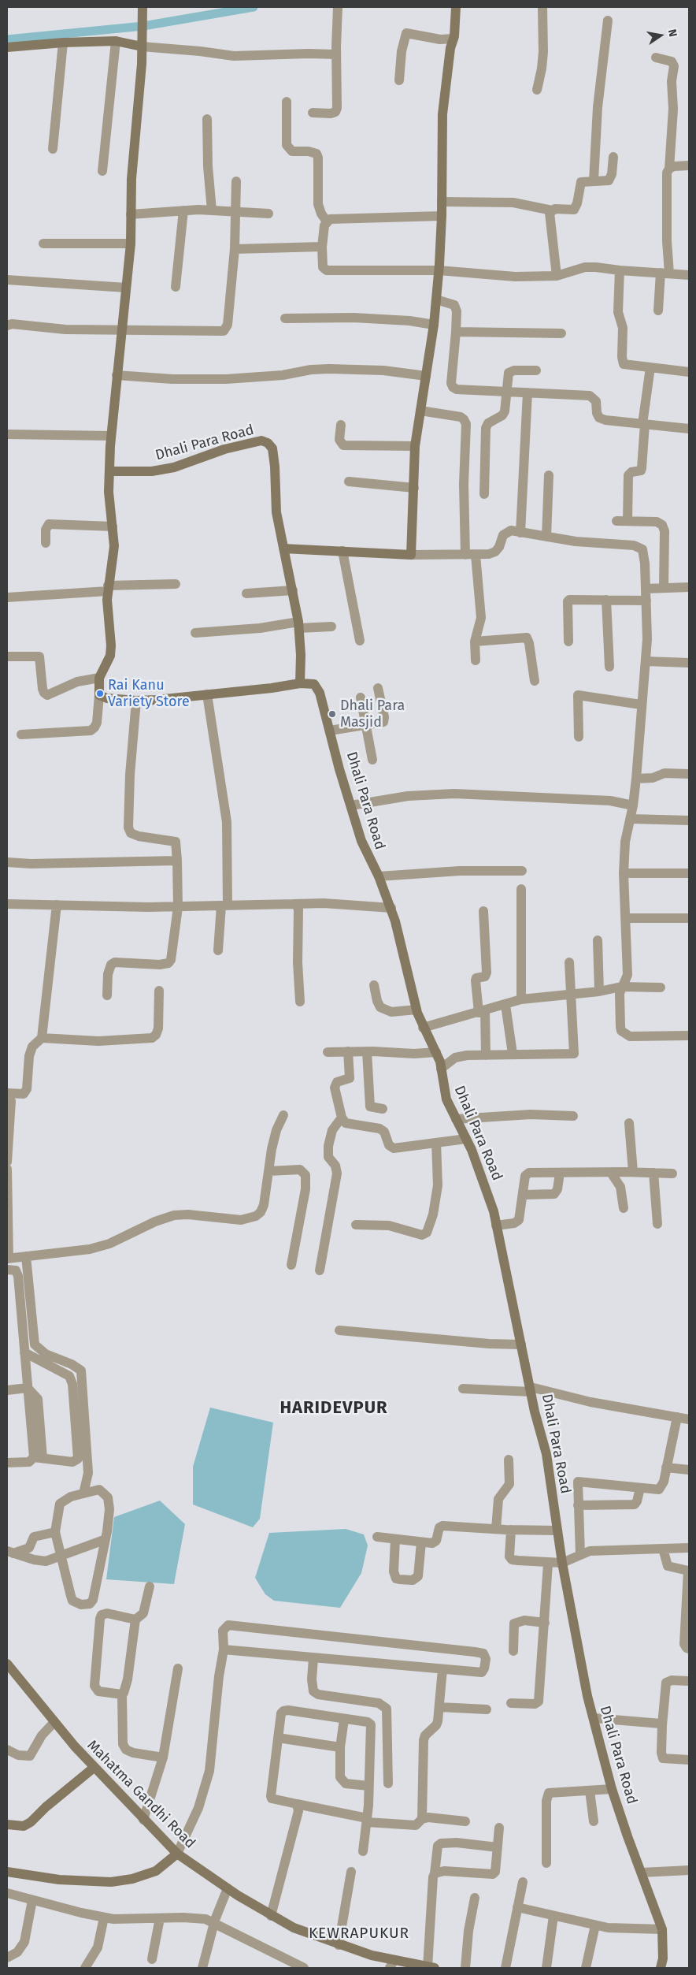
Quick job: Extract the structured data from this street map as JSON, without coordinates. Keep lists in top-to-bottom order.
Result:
{
  "streets": {
    "street": ["Dhali Para Road", "Mahatma Gandhi Road"]
  },
  "districts": ["HARIDEVPUR", "KEWRAPUKUR"],
  "places": ["Rai Kanu Variety Store", "Dhali Para Masjid"],
  "north": "right"
}
